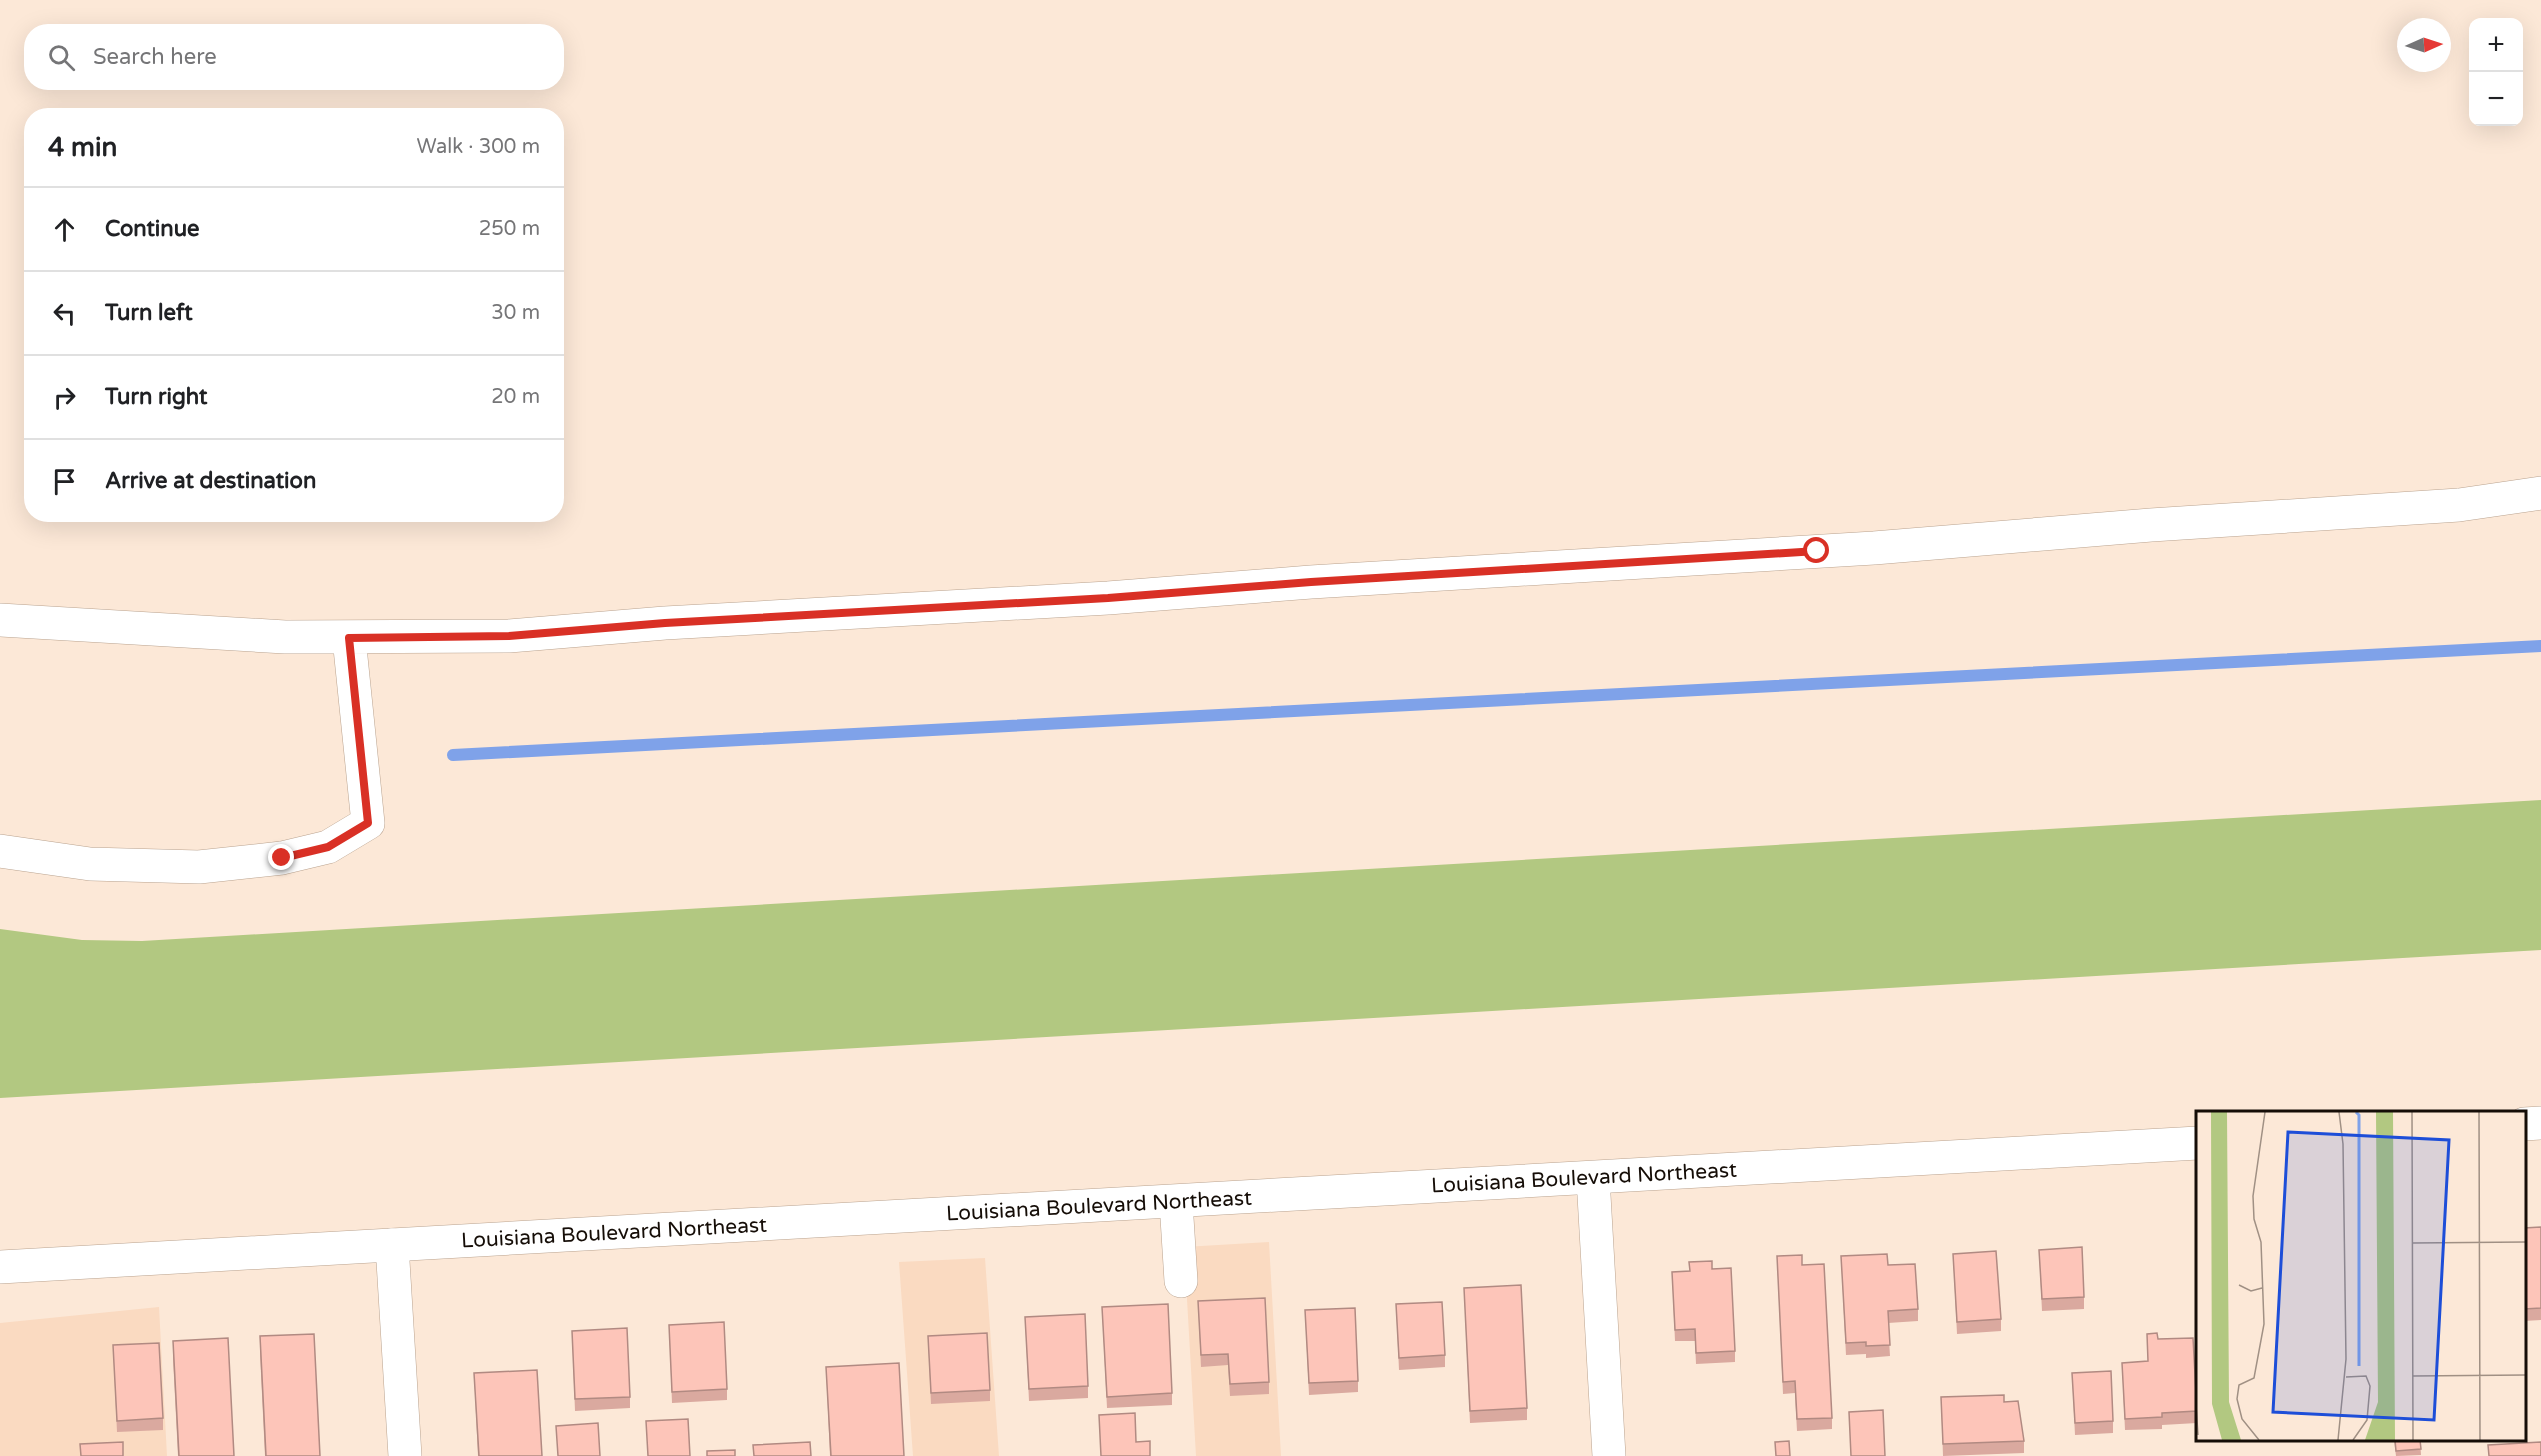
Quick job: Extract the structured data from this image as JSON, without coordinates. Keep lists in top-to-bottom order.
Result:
{
  "streets": {
    "main road": ["Louisiana Boulevard Northeast"]
  },
  "north": "right",
  "page": {
    "map_buttons": ["+", "−"],
    "search": "Search here",
    "heading": ["4 min", "Walk · 300 m"],
    "list": [
      ["Continue", "250 m"],
      ["Turn left", "30 m"],
      ["Turn right", "20 m"],
      "Arrive at destination"
    ]
  }
}
